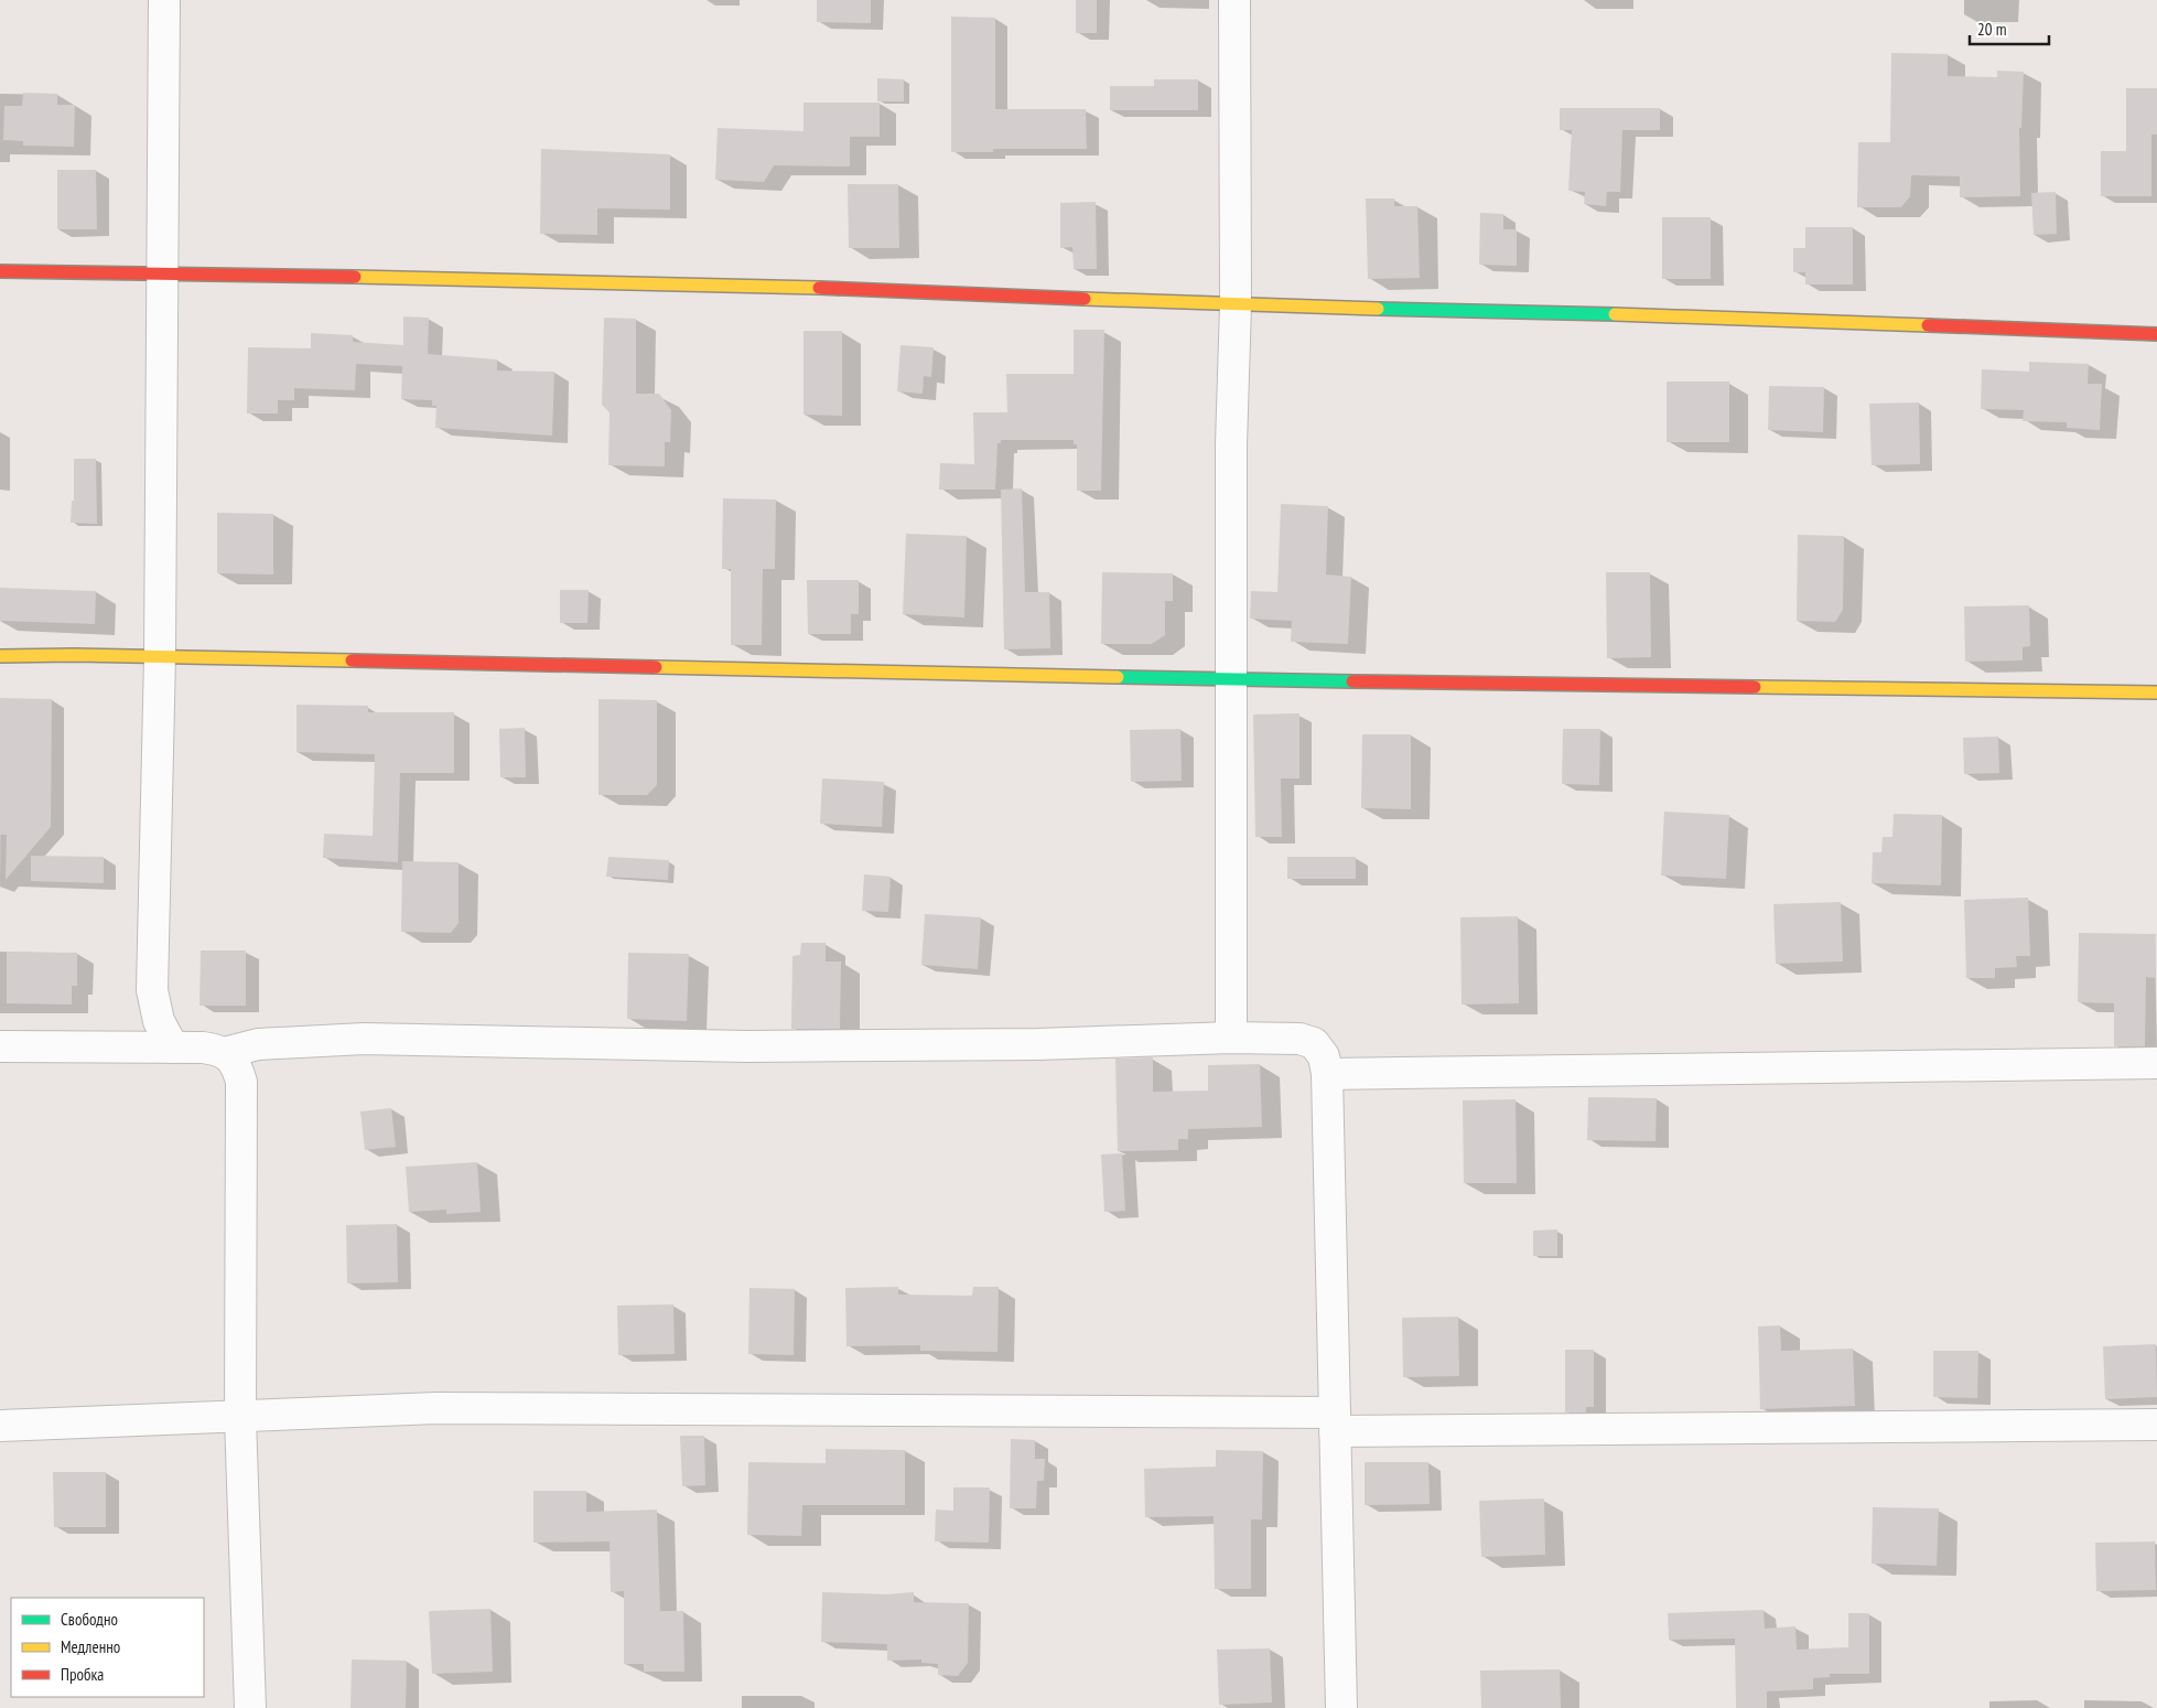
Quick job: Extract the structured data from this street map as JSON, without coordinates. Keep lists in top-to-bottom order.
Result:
{
  "legend": ["Свободно", "Медленно", "Пробка"],
  "scale_bar": "20 m"
}
